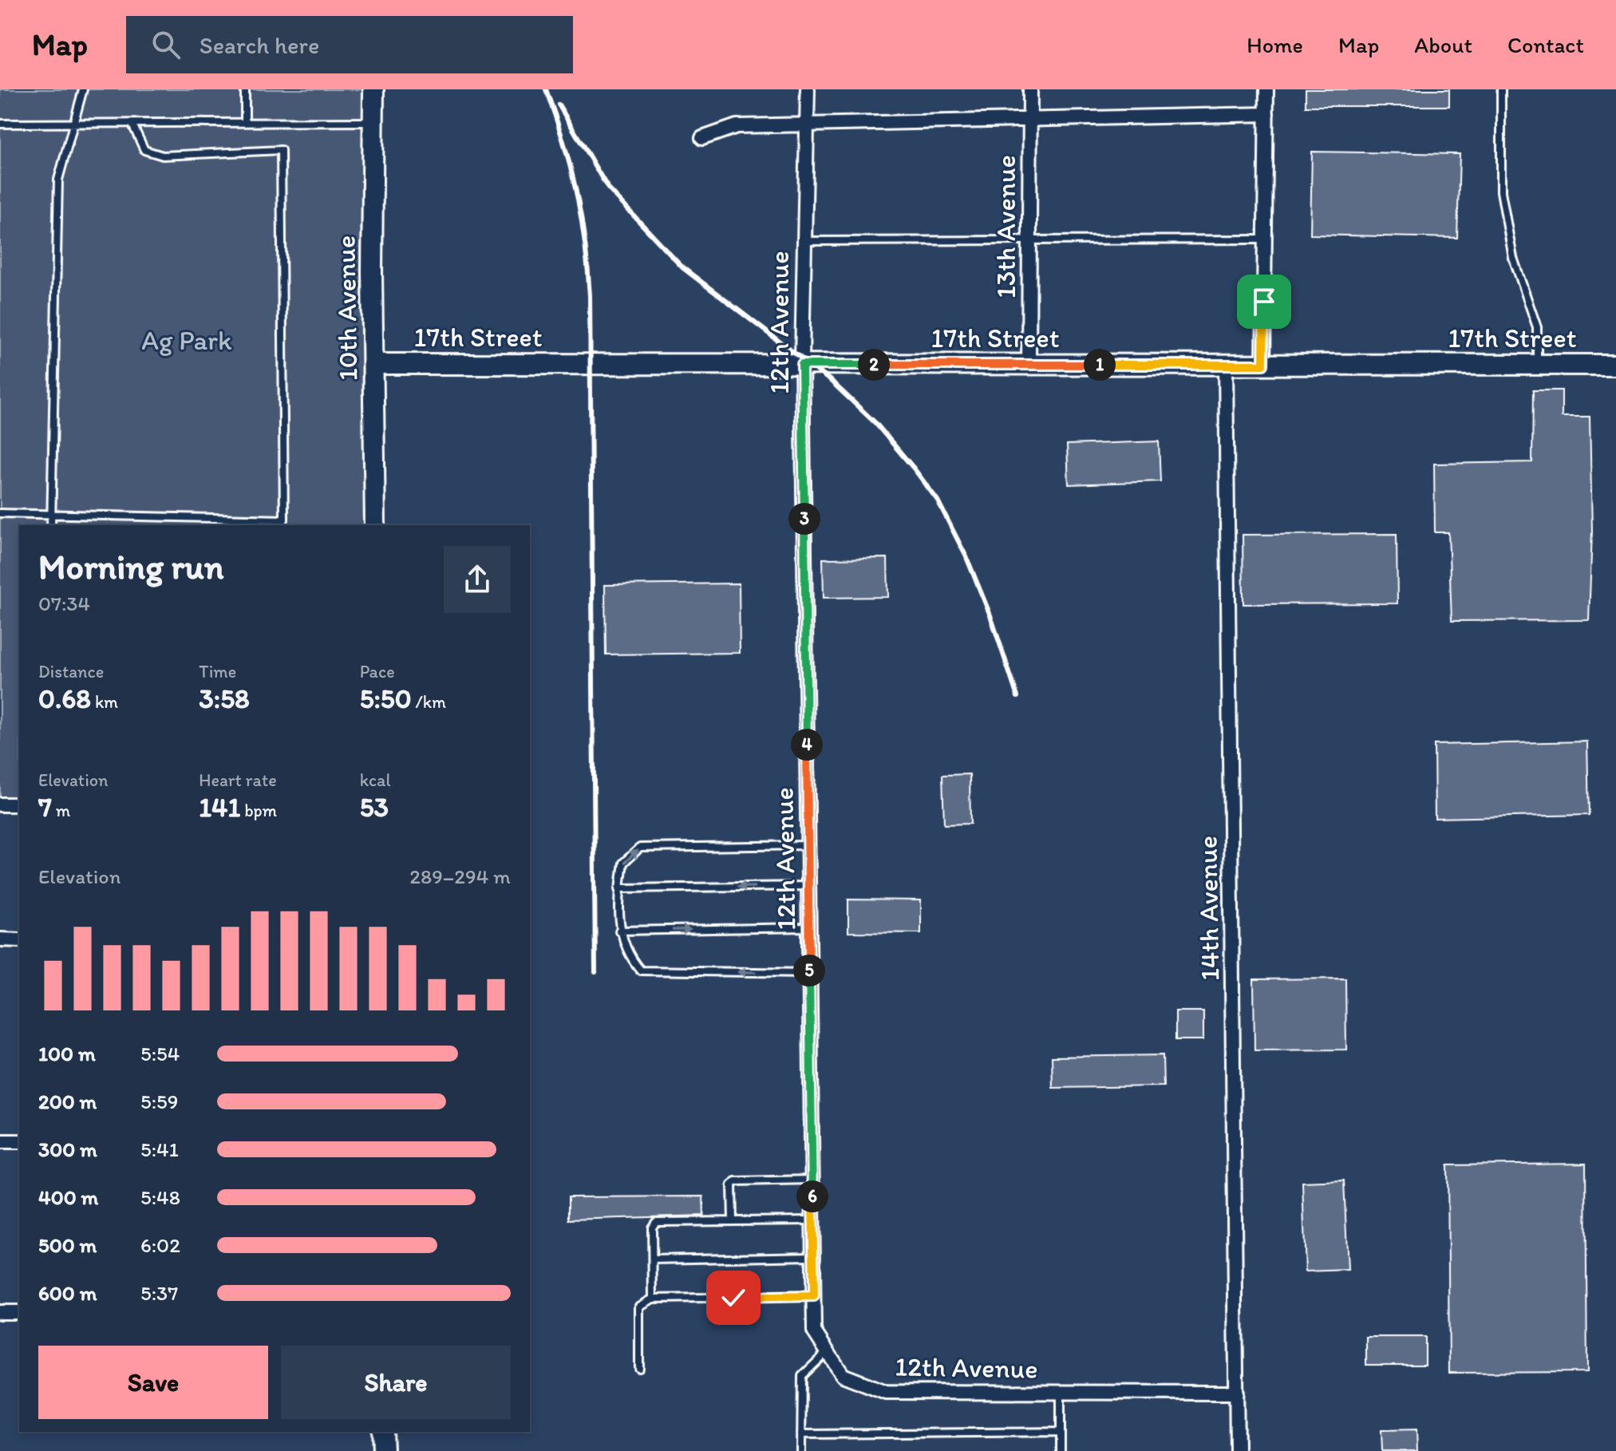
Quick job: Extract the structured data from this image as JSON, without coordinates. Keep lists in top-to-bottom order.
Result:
{
  "streets": {
    "main road": ["10th Avenue", "17th Street"],
    "street": ["13th Avenue", "12th Avenue", "14th Avenue"]
  },
  "crossings": [
    ["13th Avenue", "17th Street"],
    ["10th Avenue", "17th Street"],
    ["12th Avenue", "17th Street"],
    ["12th Avenue", "14th Avenue"],
    ["17th Street", "14th Avenue"]
  ],
  "parks": ["Ag Park"],
  "page": {
    "header": "Map",
    "search": "Search here",
    "nav": [
      "Home",
      "Map",
      "About",
      "Contact"
    ],
    "pins": [
      "1",
      "2",
      "3",
      "4",
      "5",
      "6"
    ],
    "heading": ["Morning run", "07:34"],
    "stats": [
      ["Distance", "0.68 km"],
      ["Time", "3:58"],
      ["Pace", "5:50 /km"],
      ["Elevation", "7 m"],
      ["Heart rate", "141 bpm"],
      ["kcal", "53"]
    ],
    "chart": ["Elevation", "289–294 m"],
    "list": [
      {
        "name": "100 m",
        "note": "5:54"
      },
      {
        "name": "200 m",
        "note": "5:59"
      },
      {
        "name": "300 m",
        "note": "5:41"
      },
      {
        "name": "400 m",
        "note": "5:48"
      },
      {
        "name": "500 m",
        "note": "6:02"
      },
      {
        "name": "600 m",
        "note": "5:37"
      }
    ],
    "buttons": ["Save", "Share"]
  }
}
